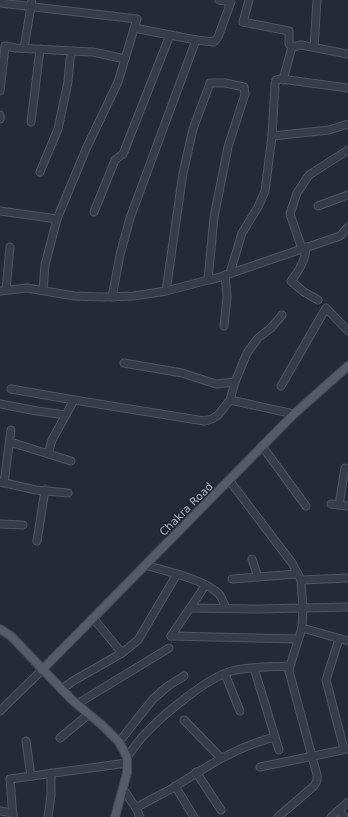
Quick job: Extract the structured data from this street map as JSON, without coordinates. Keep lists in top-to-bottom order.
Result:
{
  "streets": {
    "main road": ["Chakra Road"]
  }
}
